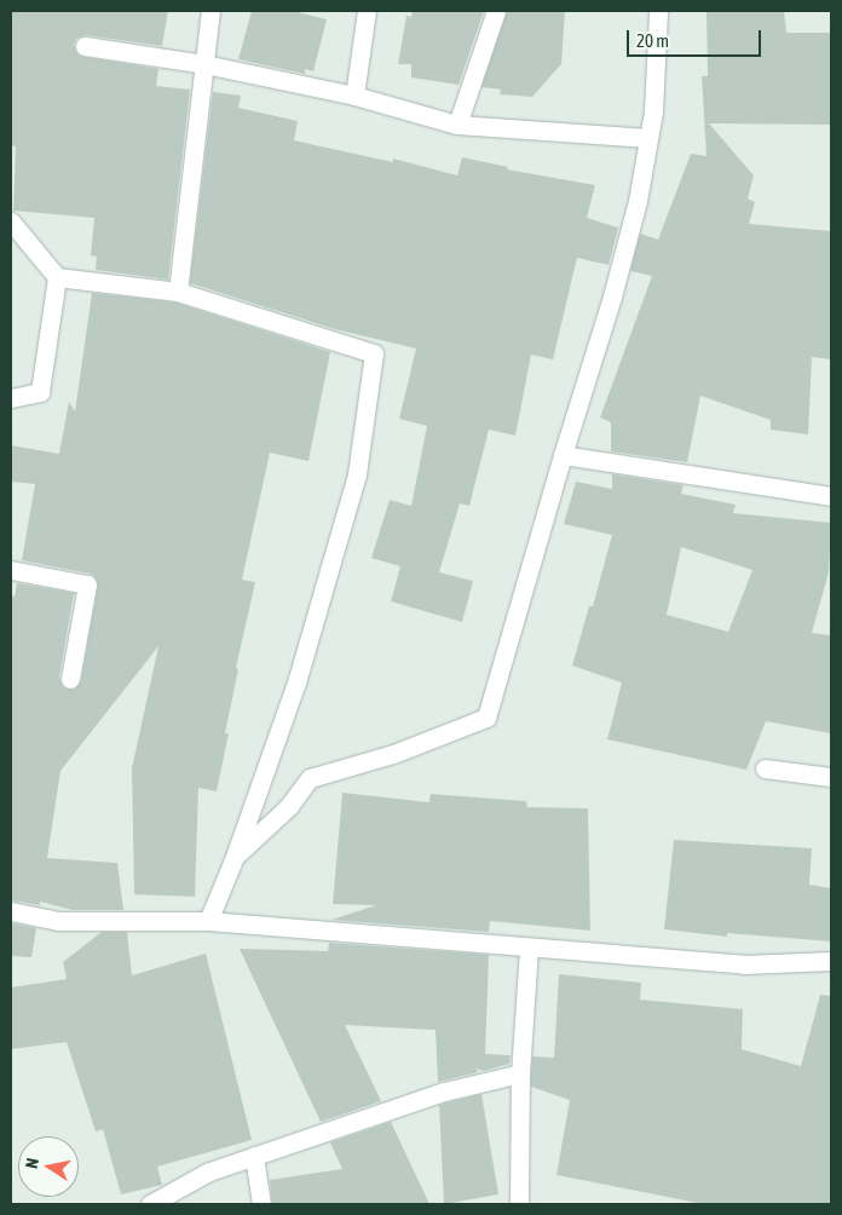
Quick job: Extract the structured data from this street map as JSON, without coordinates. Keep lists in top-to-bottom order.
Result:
{
  "scale_bar": "20 m",
  "north": "left"
}
